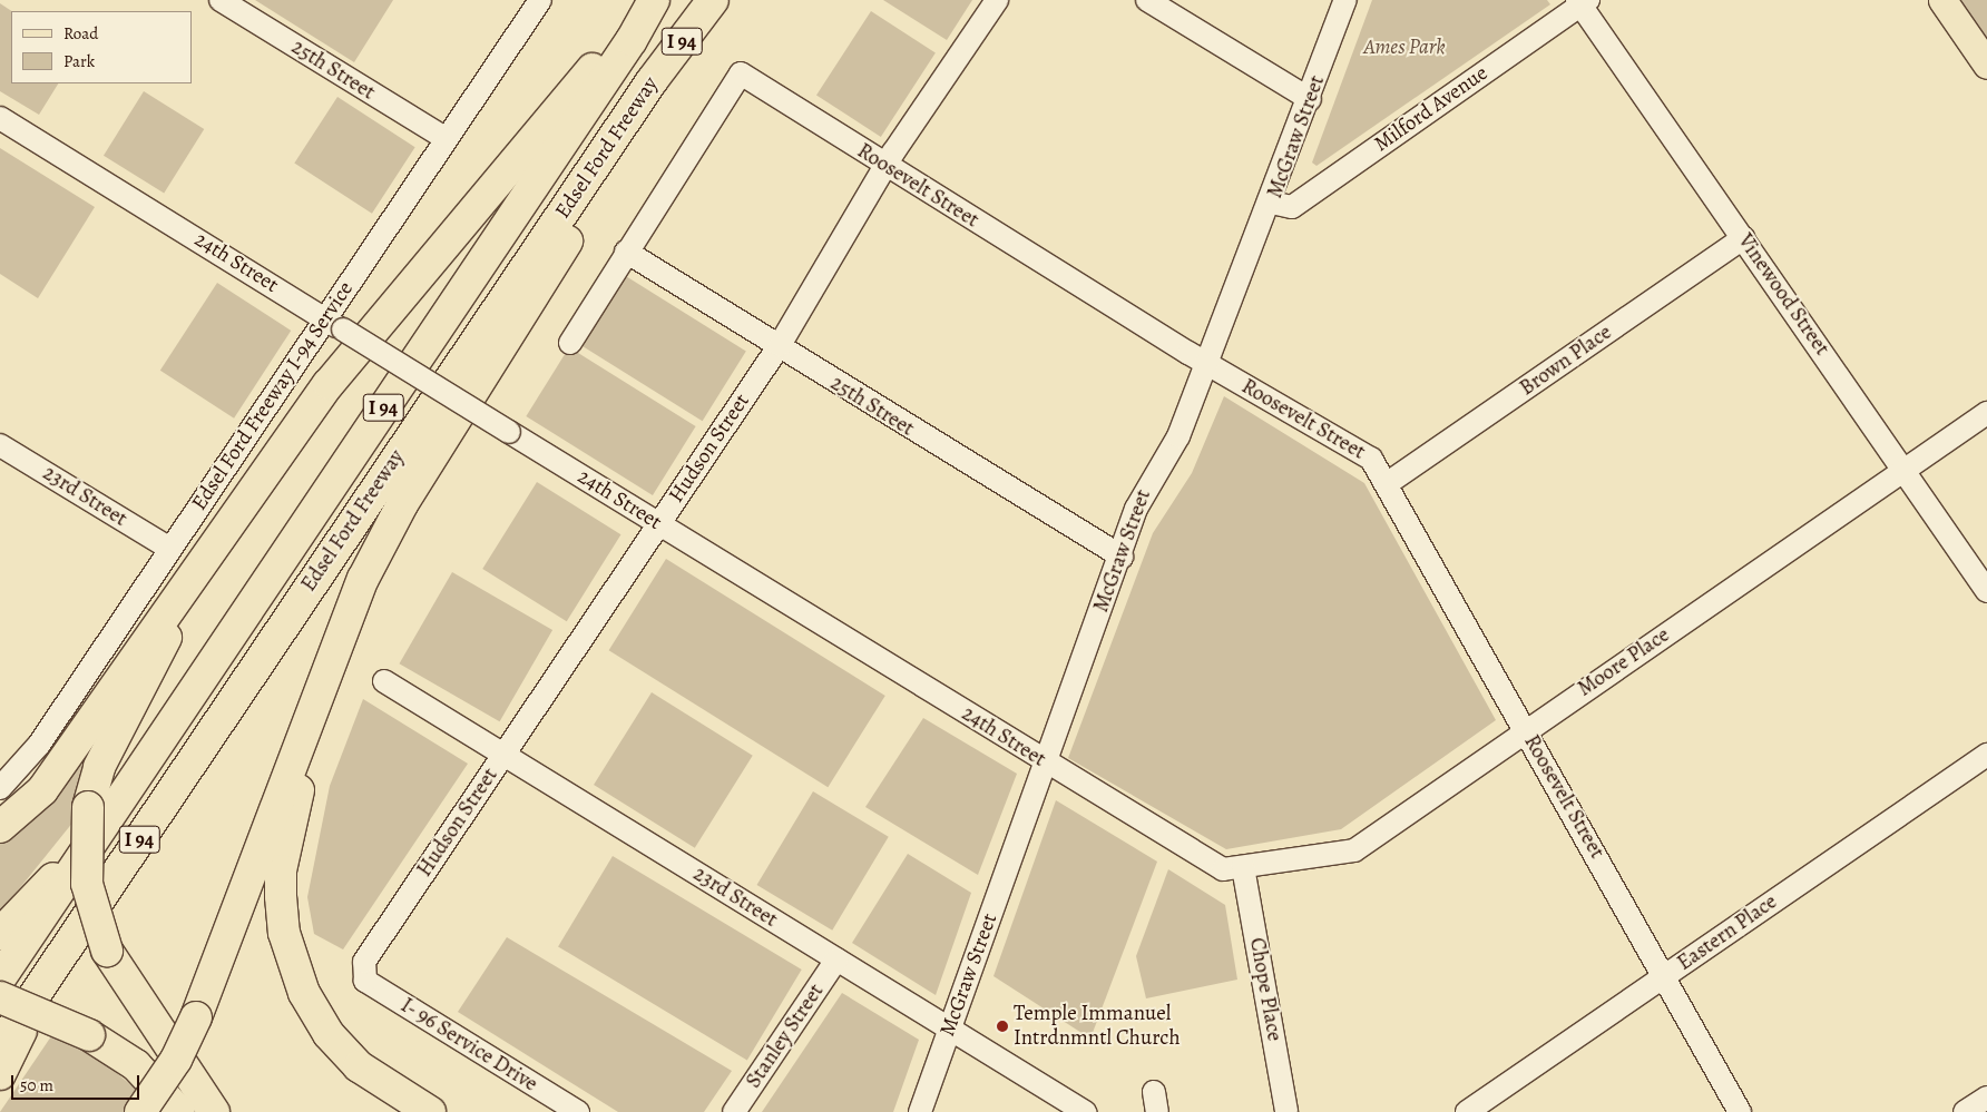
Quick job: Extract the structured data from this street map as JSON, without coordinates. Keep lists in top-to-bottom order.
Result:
{
  "streets": {
    "highway": ["I 94", "Edsel Ford Freeway"],
    "street": [
      "25th Street",
      "Milford Avenue",
      "McGraw Street",
      "Roosevelt Street",
      "24th Street",
      "Vinewood Street",
      "Brown Place",
      "Edsel Ford Freeway I-94 Service",
      "Hudson Street",
      "23rd Street",
      "Moore Place",
      "Eastern Place",
      "Chope Place",
      "Stanley Street",
      "I- 96 Service Drive"
    ]
  },
  "crossings": [
    ["25th Street", "McGraw Street"],
    ["25th Street", "Roosevelt Street"],
    ["25th Street", "Edsel Ford Freeway I-94 Service"],
    ["25th Street", "Hudson Street"],
    ["Milford Avenue", "McGraw Street"],
    ["Milford Avenue", "Vinewood Street"],
    ["McGraw Street", "Roosevelt Street"],
    ["McGraw Street", "24th Street"],
    ["McGraw Street", "23rd Street"],
    ["Roosevelt Street", "Brown Place"],
    ["Roosevelt Street", "Hudson Street"],
    ["Roosevelt Street", "Moore Place"],
    ["Roosevelt Street", "Eastern Place"],
    ["24th Street", "Edsel Ford Freeway I-94 Service"],
    ["24th Street", "Hudson Street"],
    ["24th Street", "Moore Place"],
    ["24th Street", "Chope Place"],
    ["Vinewood Street", "Brown Place"],
    ["Vinewood Street", "Moore Place"],
    ["Edsel Ford Freeway I-94 Service", "23rd Street"],
    ["Hudson Street", "23rd Street"],
    ["Hudson Street", "I- 96 Service Drive"],
    ["23rd Street", "Stanley Street"],
    ["Moore Place", "Chope Place"]
  ],
  "parks": ["Ames Park"],
  "places": ["Temple Immanuel Intrdnmntl Church"],
  "legend": ["Road", "Park"],
  "scale_bar": "50 m"
}
